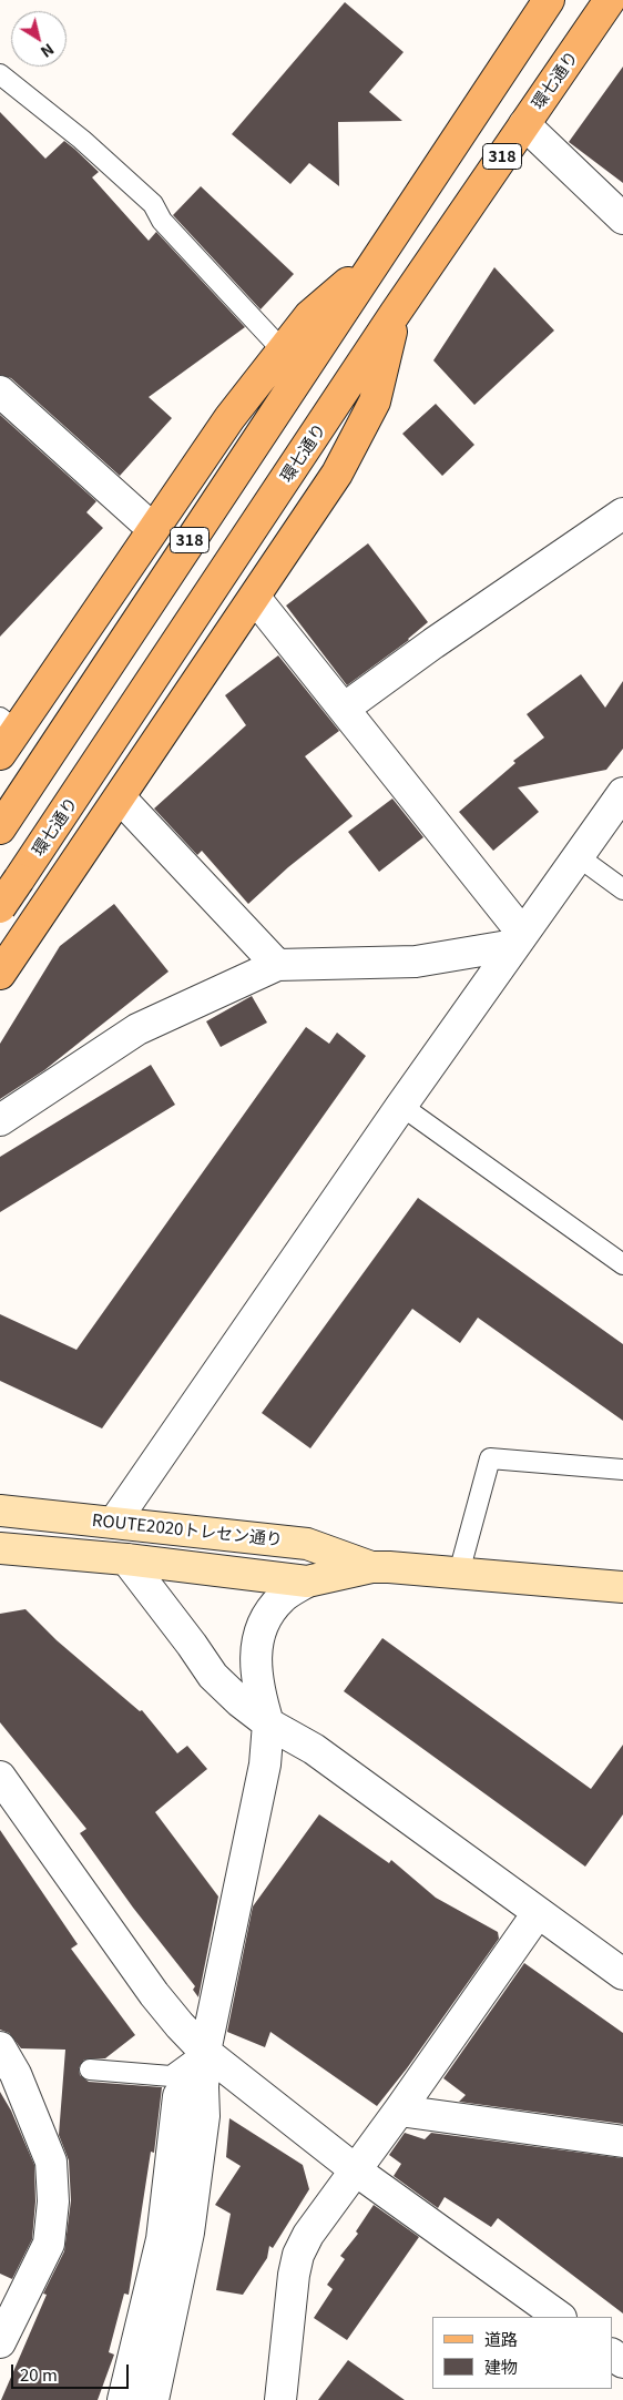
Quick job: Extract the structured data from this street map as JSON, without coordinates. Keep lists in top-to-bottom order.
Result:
{
  "streets": {
    "main road": ["環七通り", "318", "ROUTE2020トレセン通り"]
  },
  "legend": ["道路", "建物"],
  "scale_bar": "20 m",
  "north": "bottom right"
}
